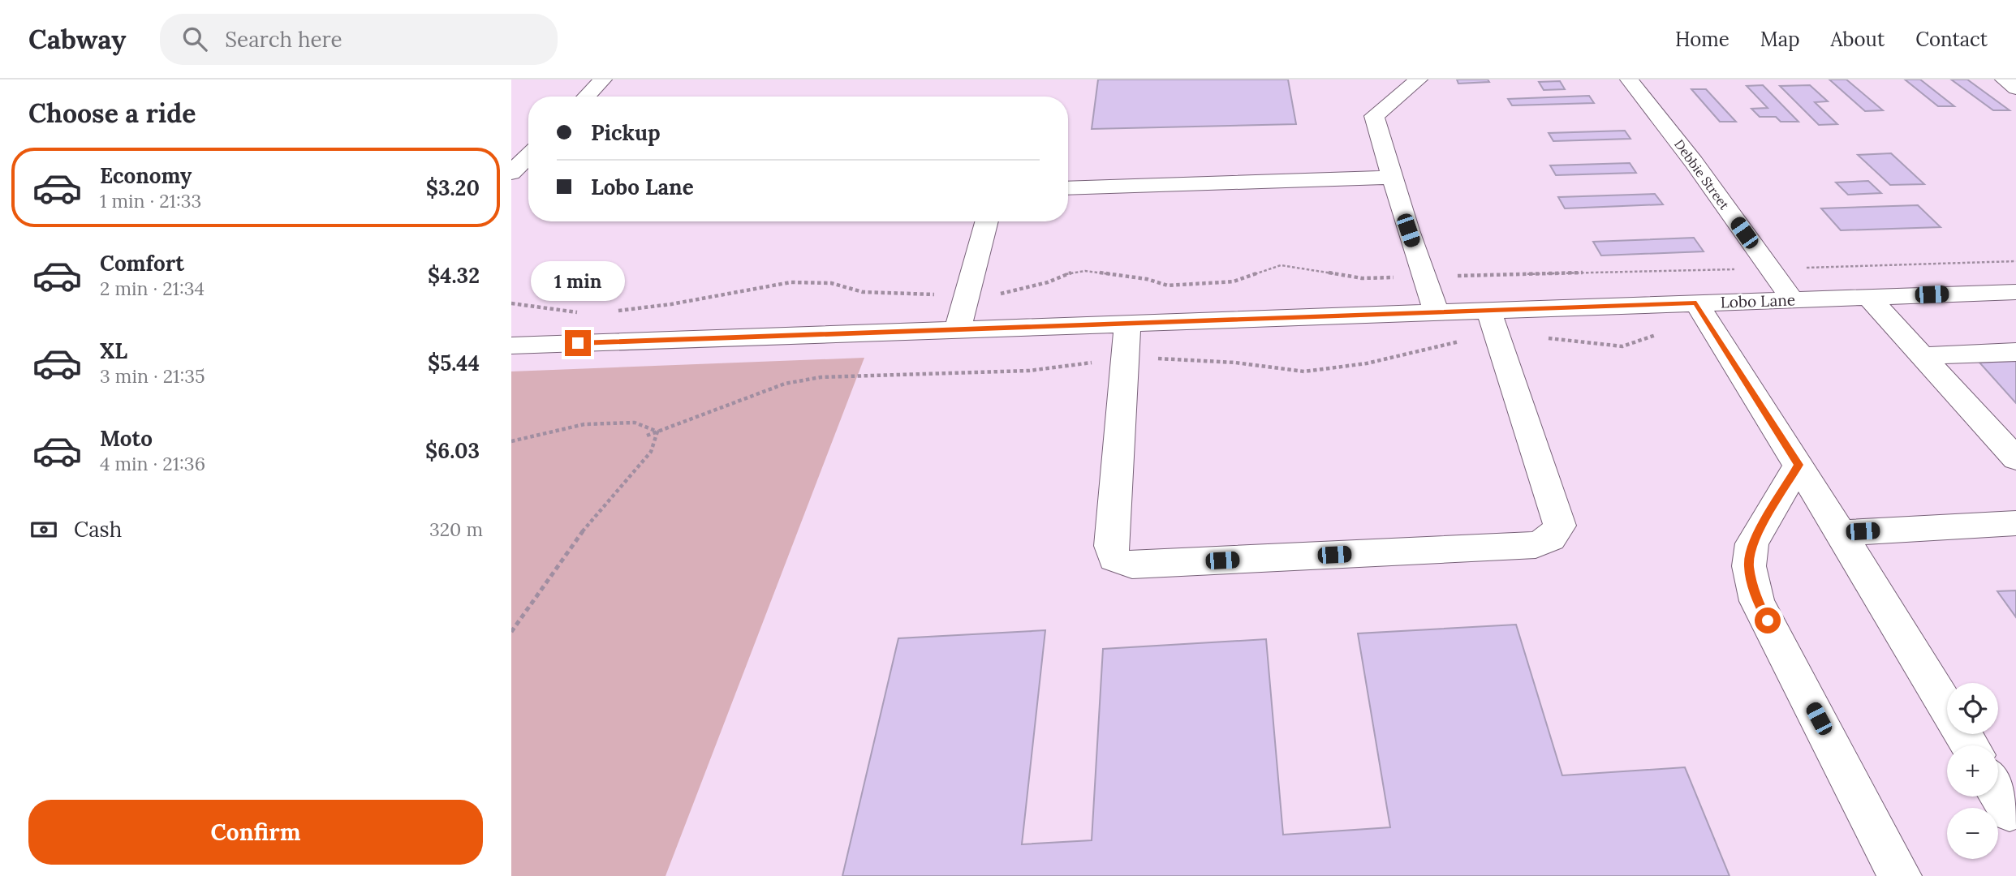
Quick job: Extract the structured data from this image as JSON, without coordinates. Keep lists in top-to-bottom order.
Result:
{
  "streets": {
    "street": ["Debbie Street", "Lobo Lane"]
  },
  "crossings": [
    ["Debbie Street", "Lobo Lane"]
  ],
  "page": {
    "header": "Cabway",
    "search": "Search here",
    "nav": [
      "Home",
      "Map",
      "About",
      "Contact"
    ],
    "heading": "Choose a ride",
    "banner": ["Pickup", "Lobo Lane"],
    "list": [
      {
        "name": "Economy",
        "note": "1 min · 21:33",
        "value": "$3.20"
      },
      {
        "name": "Comfort",
        "note": "2 min · 21:34",
        "value": "$4.32"
      },
      {
        "name": "XL",
        "note": "3 min · 21:35",
        "value": "$5.44"
      },
      {
        "name": "Moto",
        "note": "4 min · 21:36",
        "value": "$6.03"
      }
    ],
    "bubble": "1 min",
    "pay": ["Cash", "320 m"],
    "map_buttons": ["+", "−"],
    "buttons": "Confirm"
  }
}
